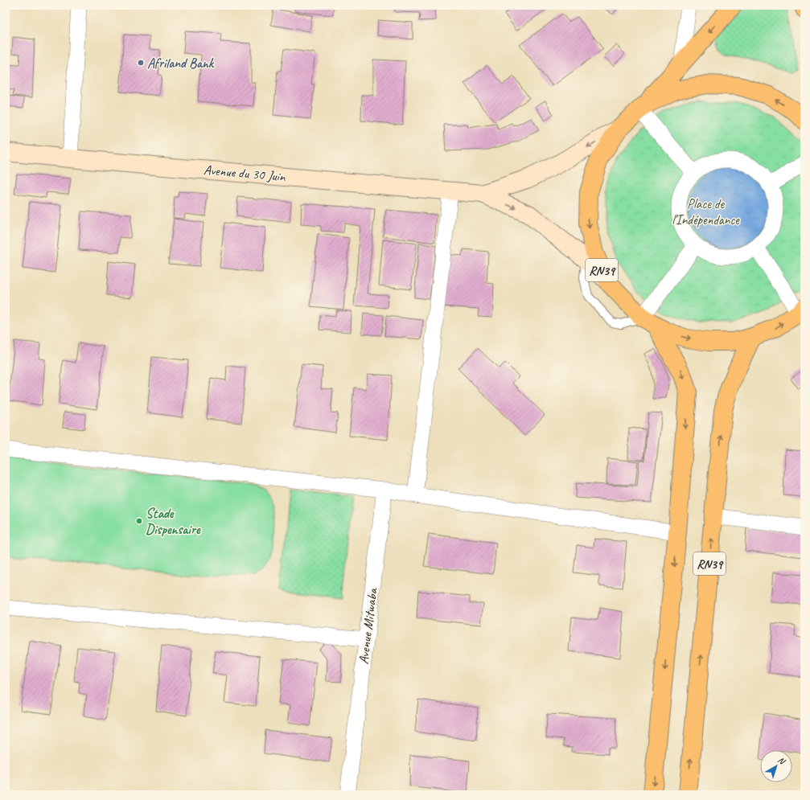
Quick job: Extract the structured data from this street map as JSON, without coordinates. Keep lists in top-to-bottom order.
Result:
{
  "streets": {
    "highway": ["RN39"],
    "street": ["Avenue du 30 Juin", "Avenue Mitwaba"]
  },
  "parks": ["Place de l'Indépendance"],
  "places": ["Afriland Bank", "Stade Dispensaire"],
  "north": "top right"
}
